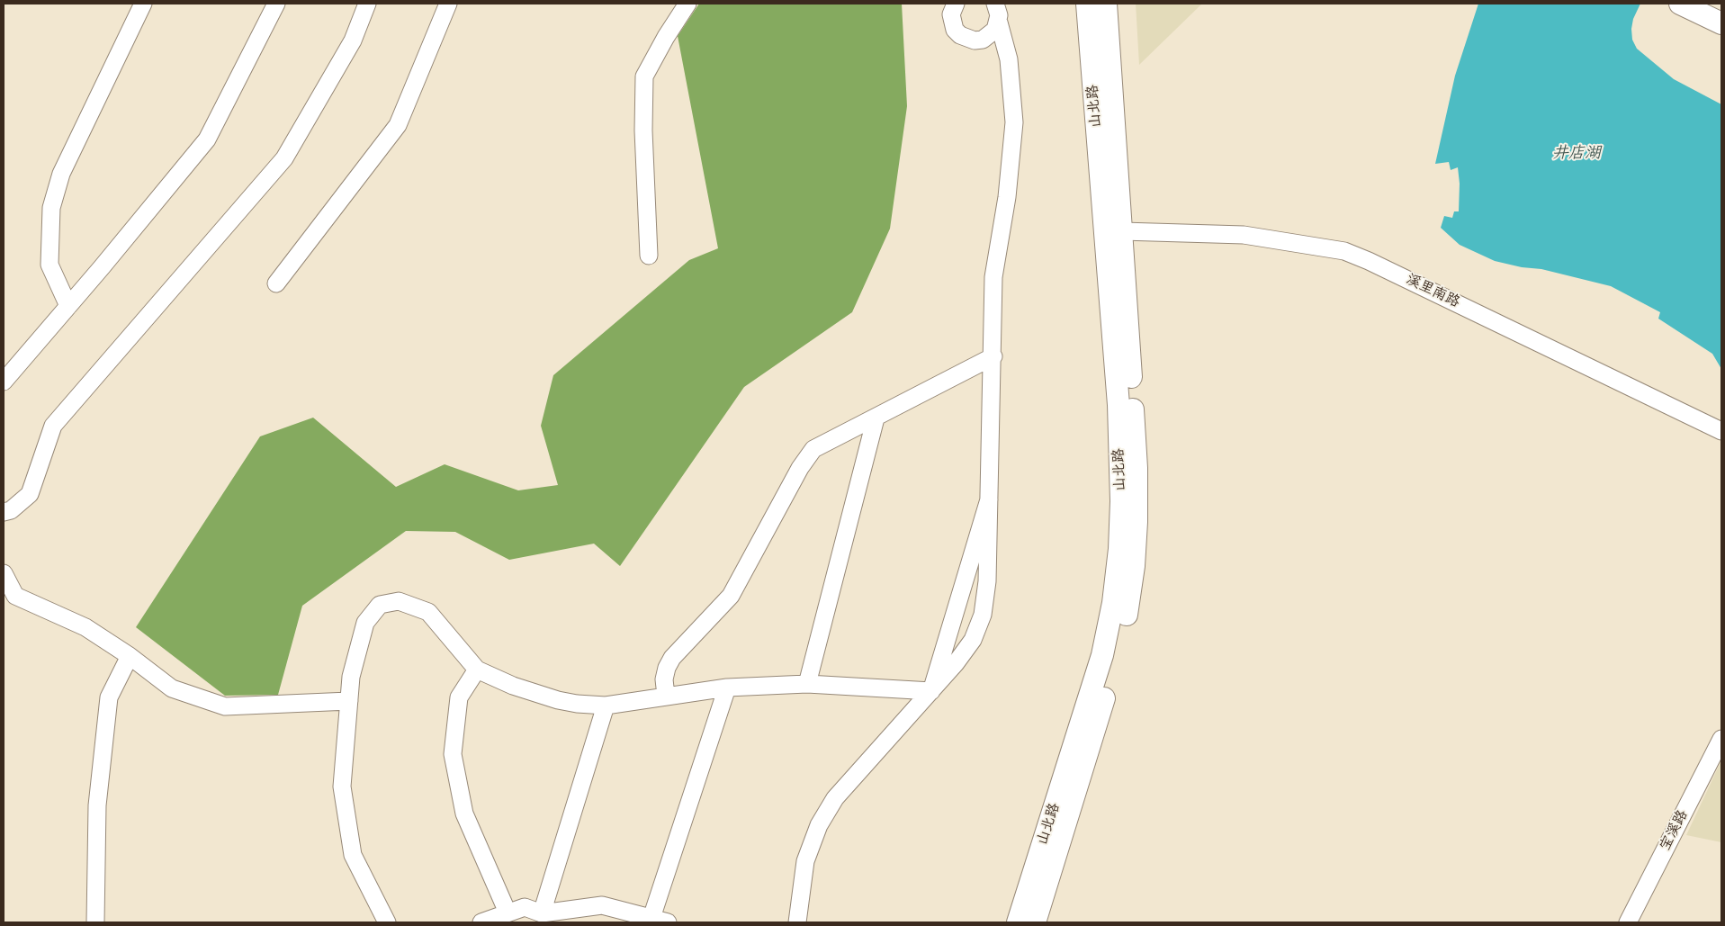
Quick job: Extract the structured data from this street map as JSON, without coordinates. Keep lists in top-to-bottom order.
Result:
{
  "streets": {
    "main road": ["山北路"],
    "street": ["溪里南路", "宝溪路"]
  },
  "crossings": [
    ["山北路", "溪里南路"]
  ],
  "water": ["井店湖"]
}
